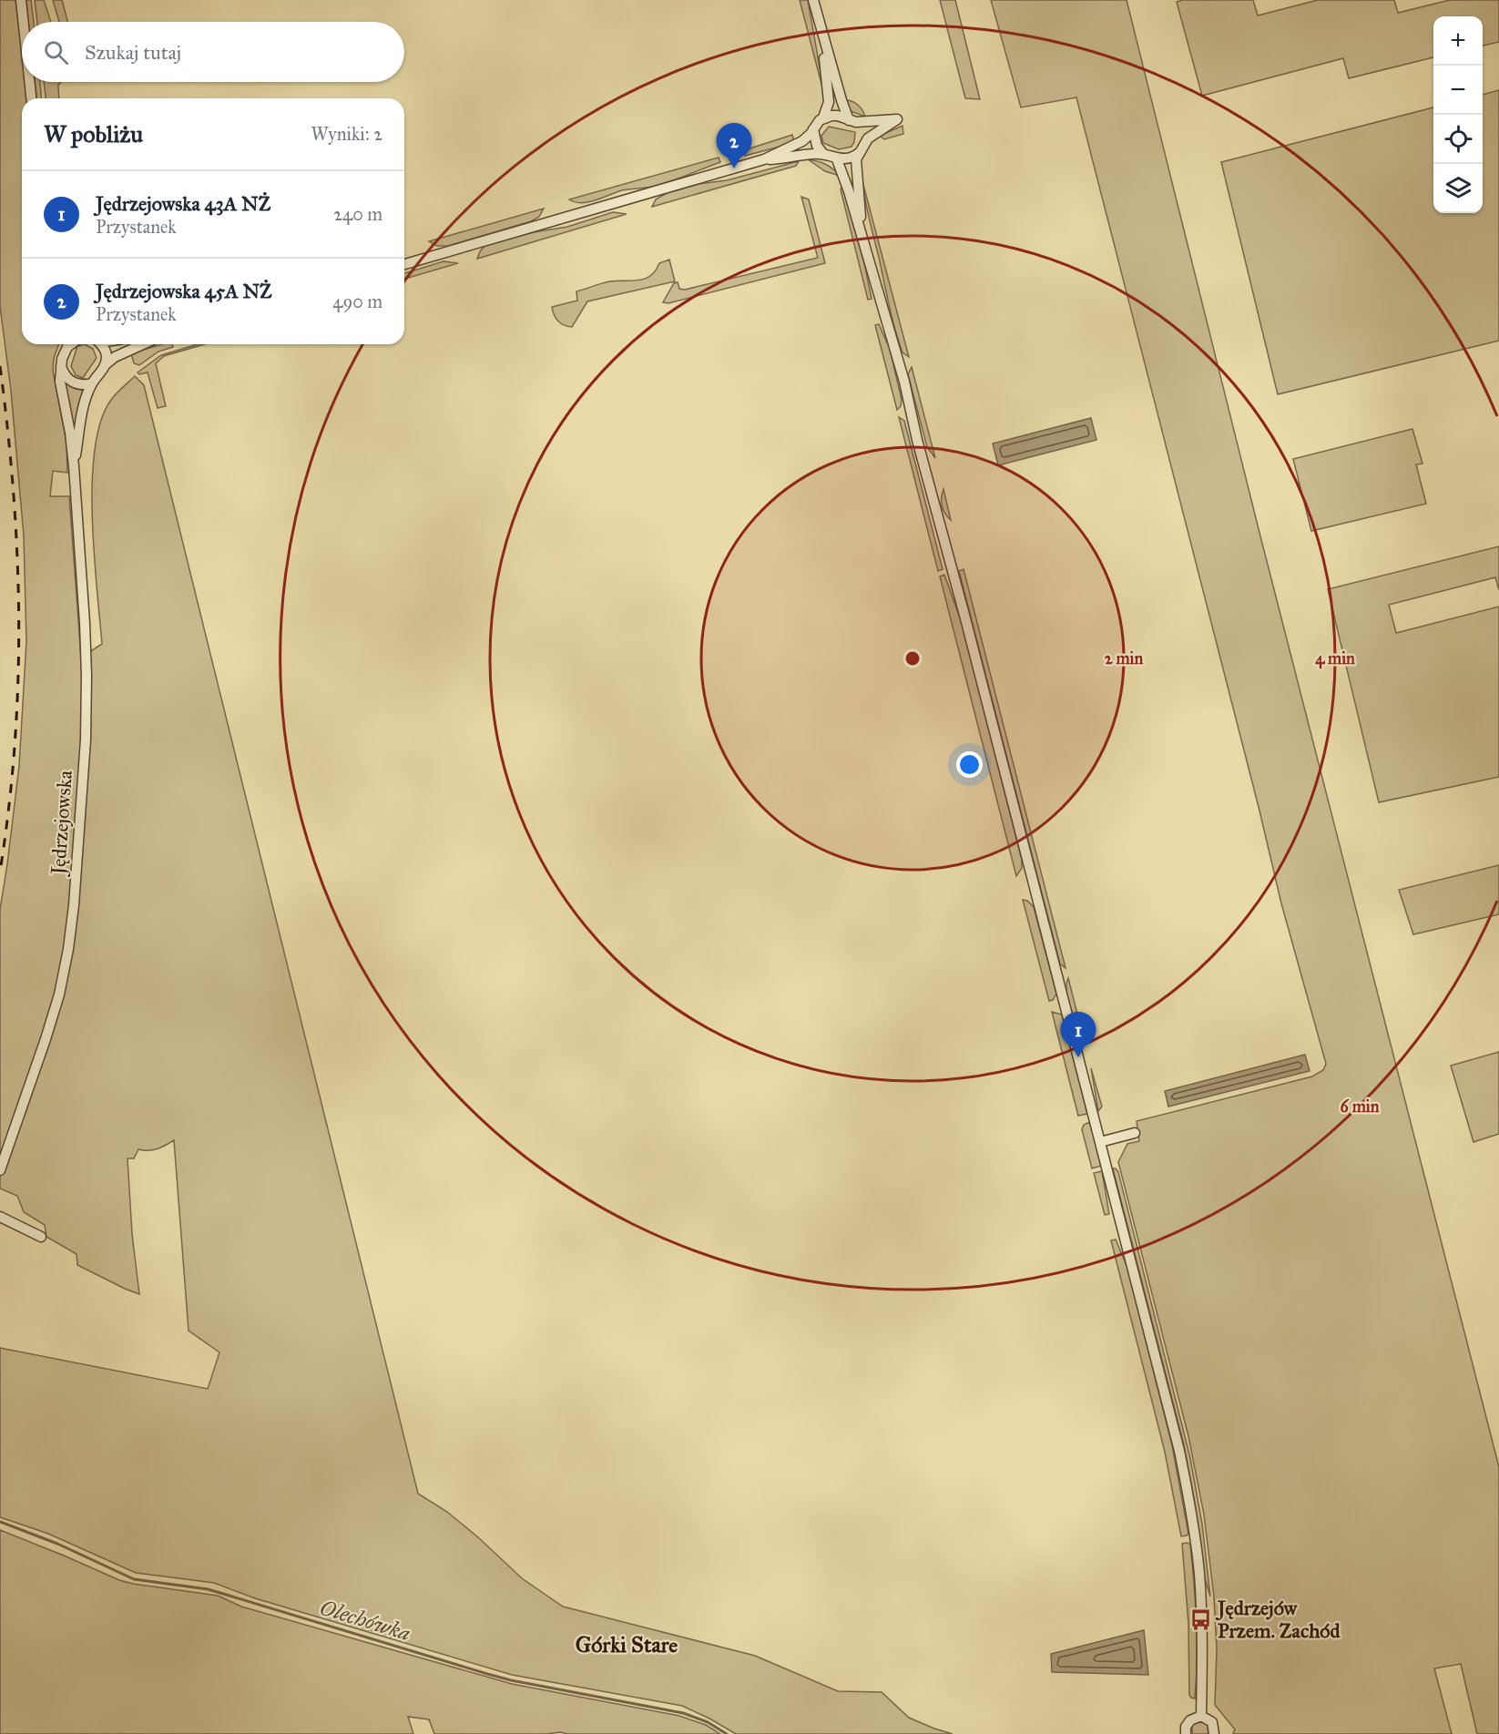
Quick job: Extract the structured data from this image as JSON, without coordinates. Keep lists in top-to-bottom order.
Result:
{
  "streets": {
    "street": ["Jędrzejowska"]
  },
  "districts": ["Górki Stare"],
  "water": ["Olechówka"],
  "places": {
    "bus stop": ["Jędrzejów Przem. Zachód"]
  },
  "page": {
    "map_buttons": ["+", "−"],
    "search": "Szukaj tutaj",
    "heading": ["W pobliżu", "Wyniki: 2"],
    "pins": ["2", "1"],
    "list": [
      {
        "mark": "1",
        "name": "Jędrzejowska 43A NŻ",
        "note": "Przystanek",
        "value": "240 m"
      },
      {
        "mark": "2",
        "name": "Jędrzejowska 45A NŻ",
        "note": "Przystanek",
        "value": "490 m"
      }
    ]
  },
  "rings": ["2 min", "4 min", "6 min"]
}
